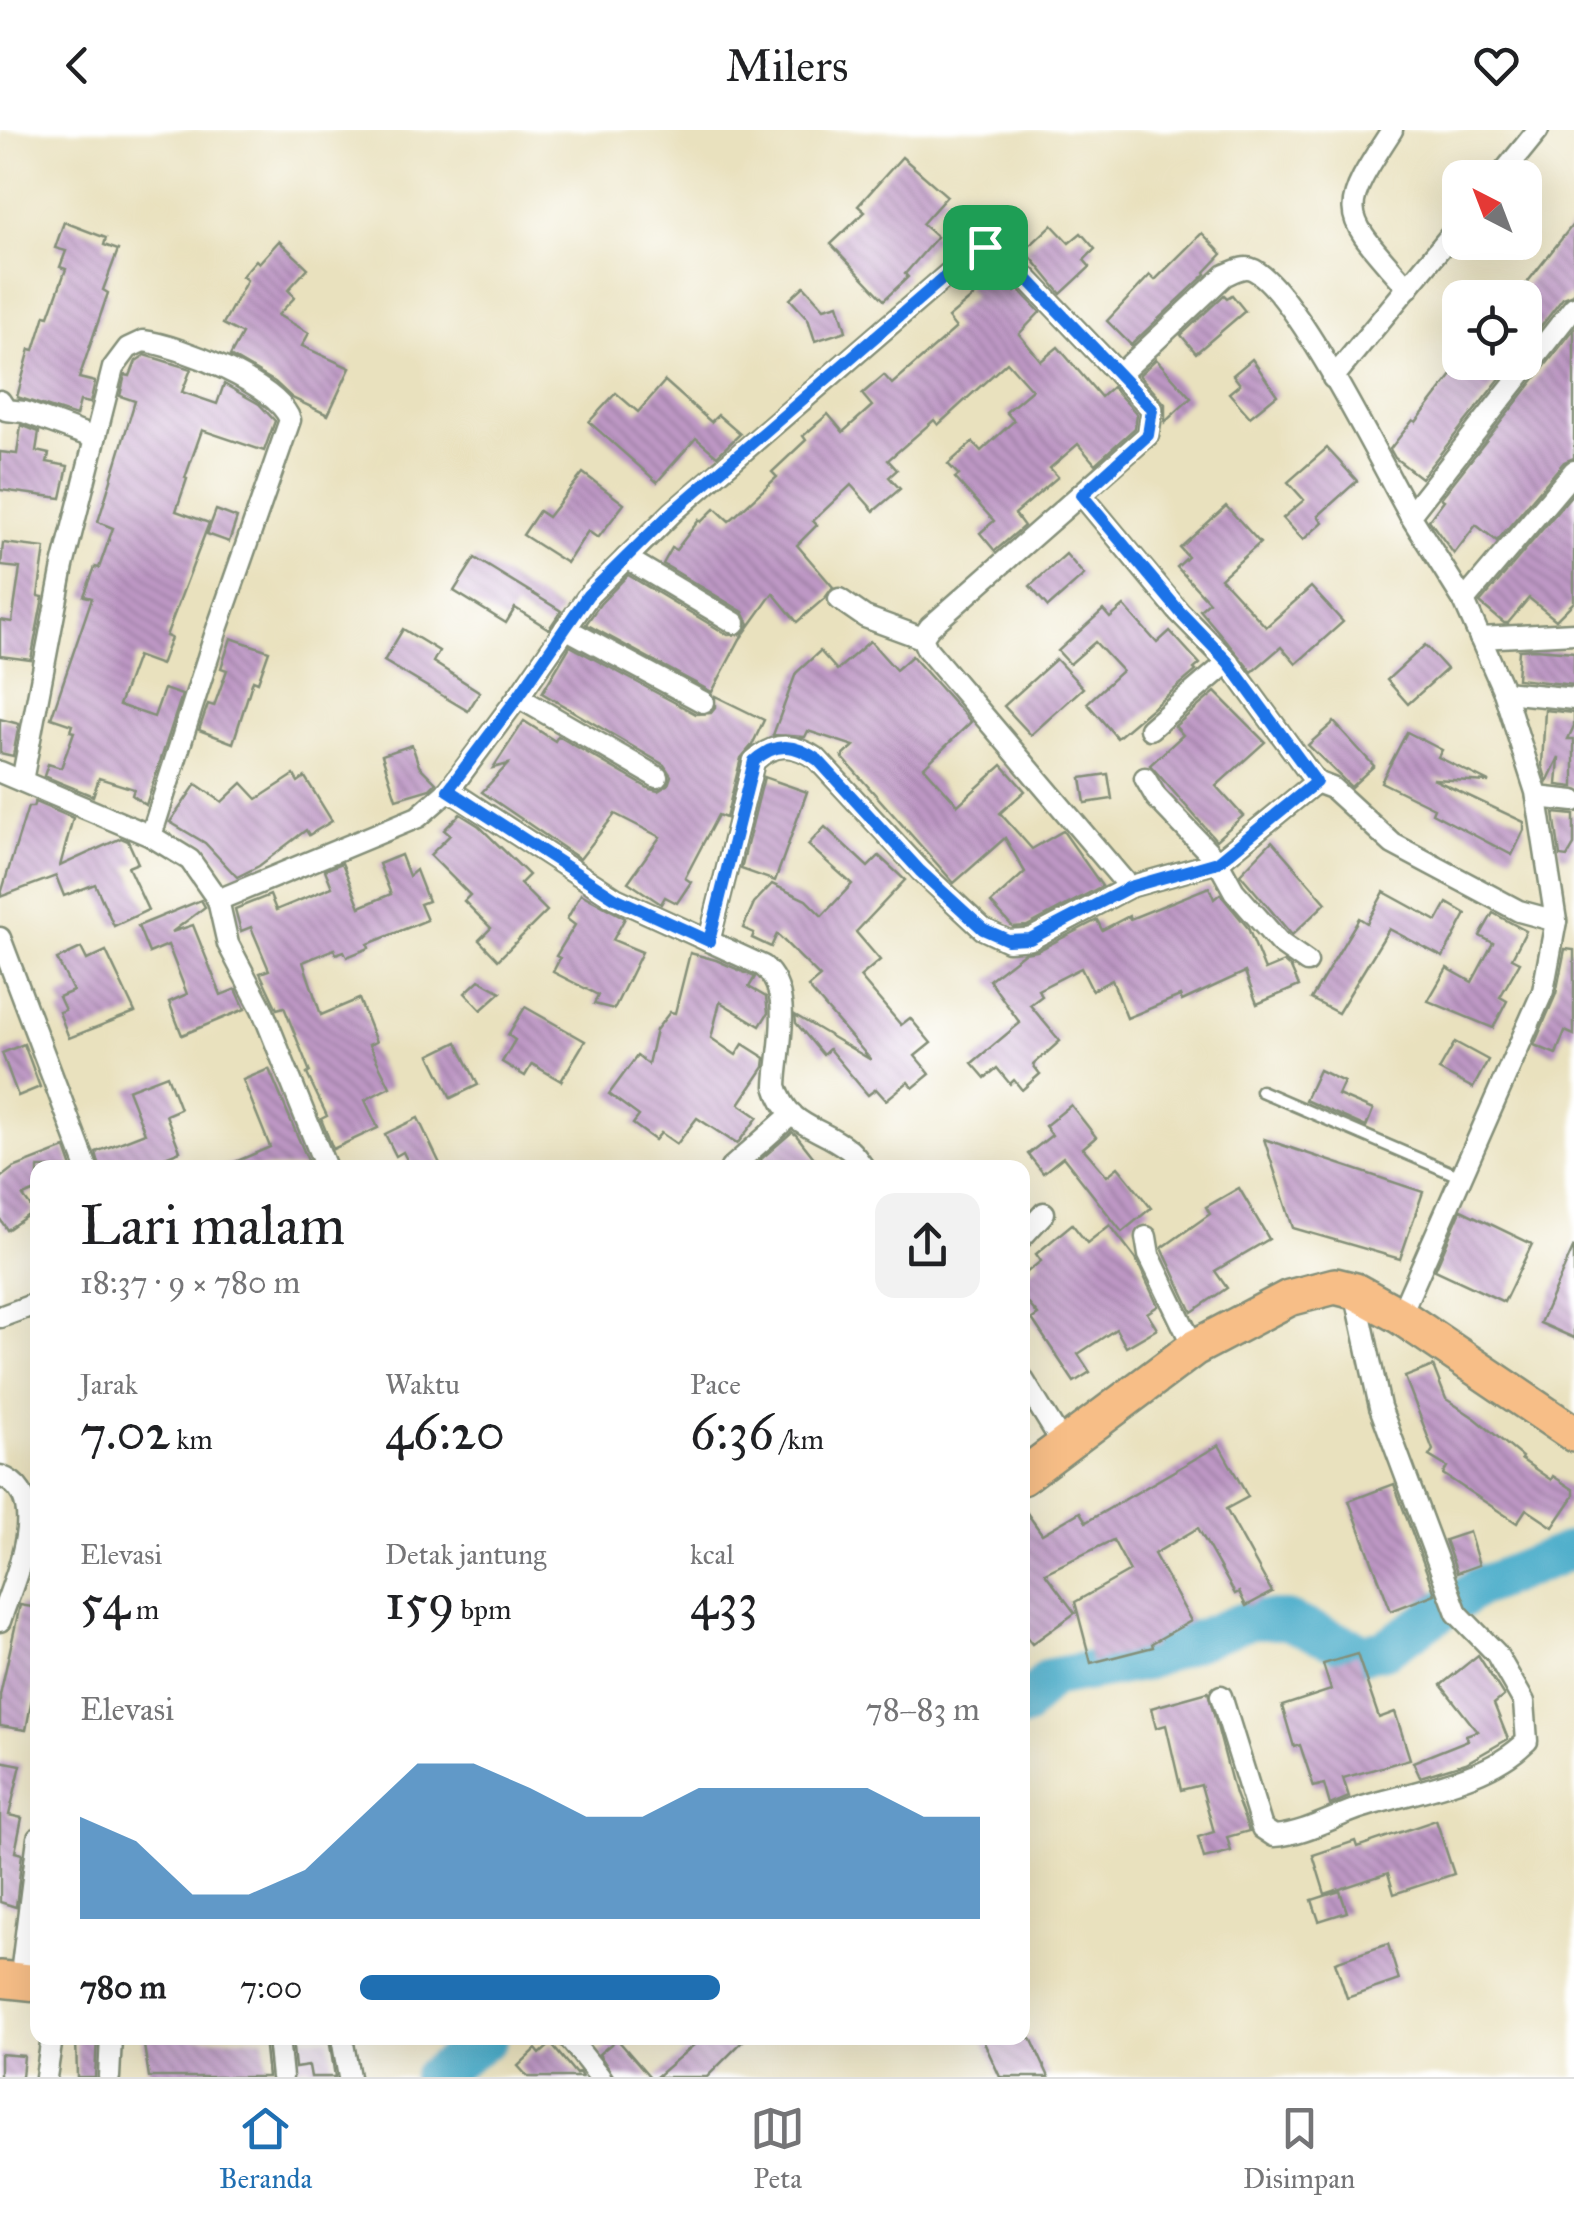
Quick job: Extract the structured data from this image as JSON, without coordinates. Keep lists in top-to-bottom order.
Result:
{
  "north": "top left",
  "page": {
    "header": "Milers",
    "heading": ["Lari malam", "18:37 · 9 × 780 m"],
    "stats": [
      ["Jarak", "7.02 km"],
      ["Waktu", "46:20"],
      ["Pace", "6:36 /km"],
      ["Elevasi", "54 m"],
      ["Detak jantung", "159 bpm"],
      ["kcal", "433"]
    ],
    "chart": ["Elevasi", "78–83 m"],
    "list": [
      {
        "name": "780 m",
        "note": "7:00"
      }
    ],
    "tabs": ["Beranda", "Peta", "Disimpan"]
  }
}
